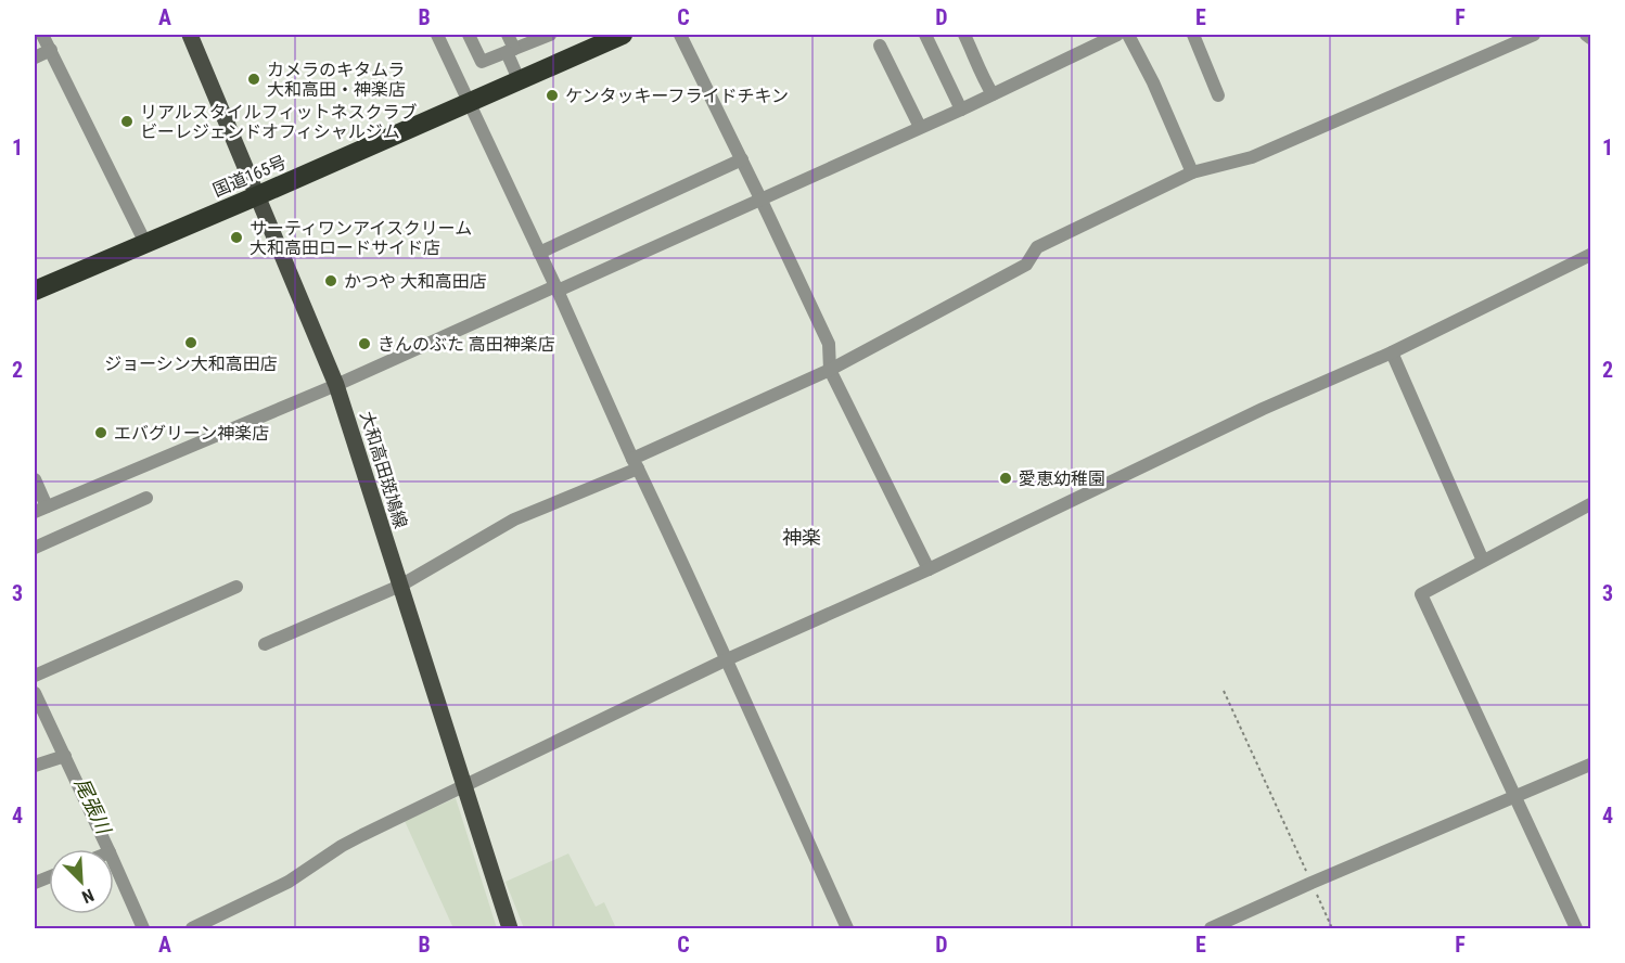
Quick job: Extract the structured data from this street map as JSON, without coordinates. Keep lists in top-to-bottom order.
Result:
{
  "streets": {
    "highway": ["国道165号"],
    "main road": ["大和高田斑鳩線"]
  },
  "crossings": [
    ["国道165号", "大和高田斑鳩線"]
  ],
  "districts": ["神楽"],
  "water": ["尾張川"],
  "places": [
    "カメラのキタムラ 大和高田・神楽店",
    "ケンタッキーフライドチキン",
    "リアルスタイルフィットネスクラブ ビーレジェンドオフィシャルジム",
    "サーティワンアイスクリーム 大和高田ロードサイド店",
    "かつや 大和高田店",
    "ジョーシン大和高田店",
    "きんのぶた 高田神楽店",
    "エバグリーン神楽店",
    "愛恵幼稚園"
  ],
  "north": "bottom right",
  "grid": {
    "columns": [
      "A",
      "B",
      "C",
      "D",
      "E",
      "F"
    ],
    "rows": [
      "1",
      "2",
      "3",
      "4"
    ]
  }
}
